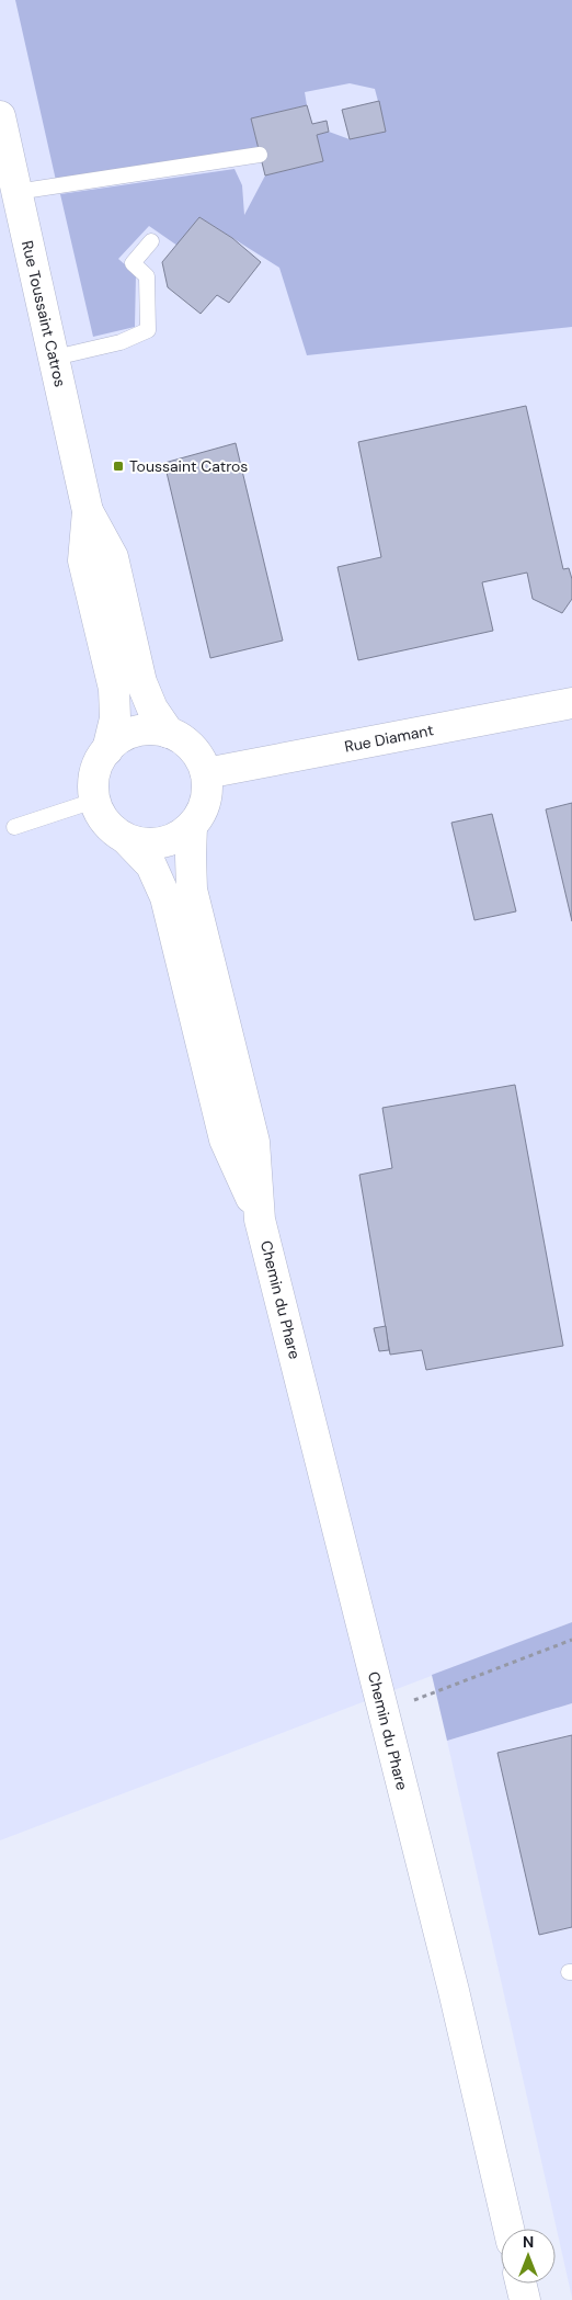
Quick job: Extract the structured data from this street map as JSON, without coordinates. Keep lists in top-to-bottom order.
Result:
{
  "streets": {
    "street": ["Rue Toussaint Catros", "Rue Diamant", "Chemin du Phare"]
  },
  "crossings": [
    ["Rue Toussaint Catros", "Rue Diamant"],
    ["Rue Toussaint Catros", "Chemin du Phare"],
    ["Rue Diamant", "Chemin du Phare"]
  ],
  "places": {
    "transit": ["Toussaint Catros"]
  },
  "north": "top"
}
